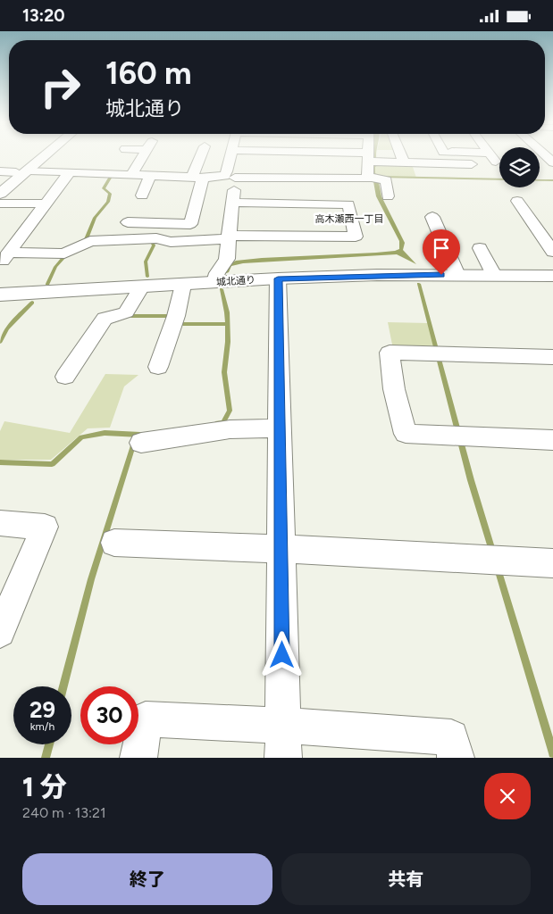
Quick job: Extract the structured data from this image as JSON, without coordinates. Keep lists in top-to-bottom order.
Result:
{
  "streets": {
    "main road": ["城北通り"]
  },
  "districts": ["高木瀬西一丁目"],
  "page": {
    "status": "13:20",
    "turn": ["160 m", "城北通り"],
    "speed": "29 km/h",
    "limit": "30",
    "heading": ["1 分", "240 m · 13:21"],
    "buttons": ["終了", "共有"]
  }
}
